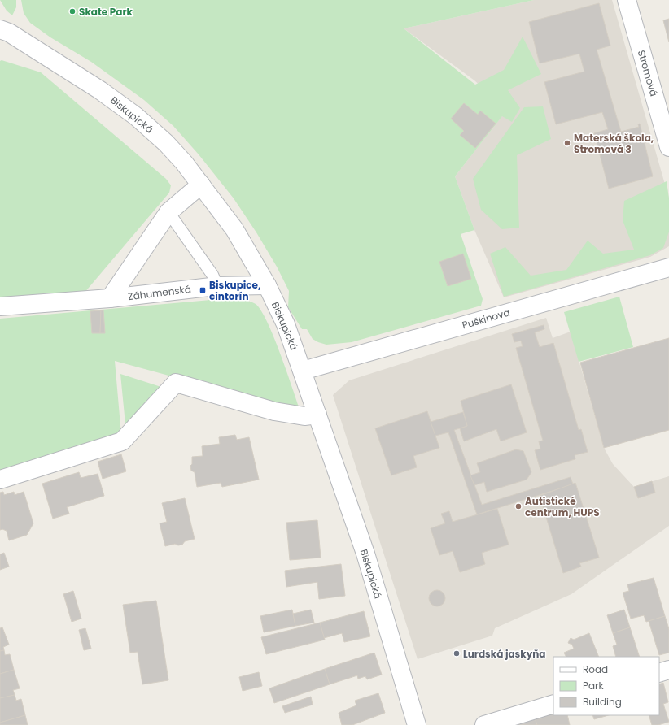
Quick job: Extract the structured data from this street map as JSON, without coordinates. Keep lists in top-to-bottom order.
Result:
{
  "streets": {
    "street": [
      "Stromová",
      "Biskupická",
      "Záhumenská",
      "Puškinova"
    ]
  },
  "crossings": [
    ["Biskupická", "Záhumenská"],
    ["Biskupická", "Puškinova"]
  ],
  "places": {
    "other": [
      "Skate Park",
      "Materská škola, Stromová 3",
      "Autistické centrum, HUPS",
      "Lurdská jaskyňa"
    ],
    "transit": ["Biskupice, cintorín"]
  },
  "legend": ["Road", "Park", "Building"]
}
